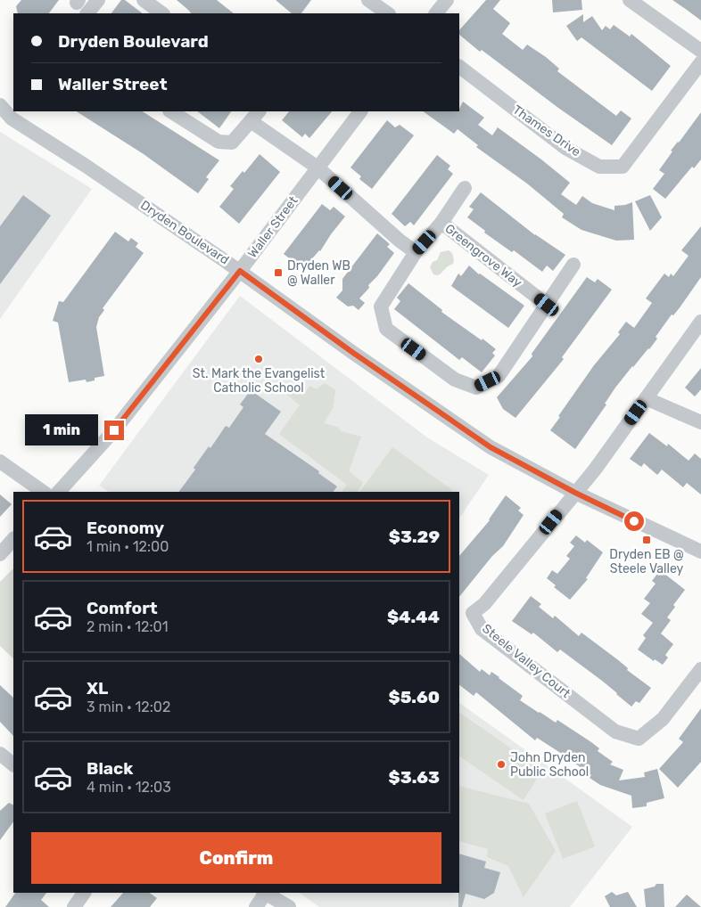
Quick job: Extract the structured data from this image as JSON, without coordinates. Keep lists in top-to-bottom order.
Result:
{
  "streets": {
    "street": [
      "Thames Drive",
      "Waller Street",
      "Dryden Boulevard",
      "Greengrove Way",
      "Steele Valley Court"
    ]
  },
  "crossings": [
    ["Waller Street", "Dryden Boulevard"],
    ["Dryden Boulevard", "Steele Valley Court"]
  ],
  "places": {
    "transit": ["Dryden WB @ Waller", "Dryden EB @ Steele Valley"],
    "other": ["St. Mark the Evangelist Catholic School", "John Dryden Public School"]
  },
  "page": {
    "banner": ["Dryden Boulevard", "Waller Street"],
    "bubble": "1 min",
    "list": [
      {
        "name": "Economy",
        "note": "1 min · 12:00",
        "value": "$3.29"
      },
      {
        "name": "Comfort",
        "note": "2 min · 12:01",
        "value": "$4.44"
      },
      {
        "name": "XL",
        "note": "3 min · 12:02",
        "value": "$5.60"
      },
      {
        "name": "Black",
        "note": "4 min · 12:03",
        "value": "$3.63"
      }
    ],
    "buttons": "Confirm"
  }
}
